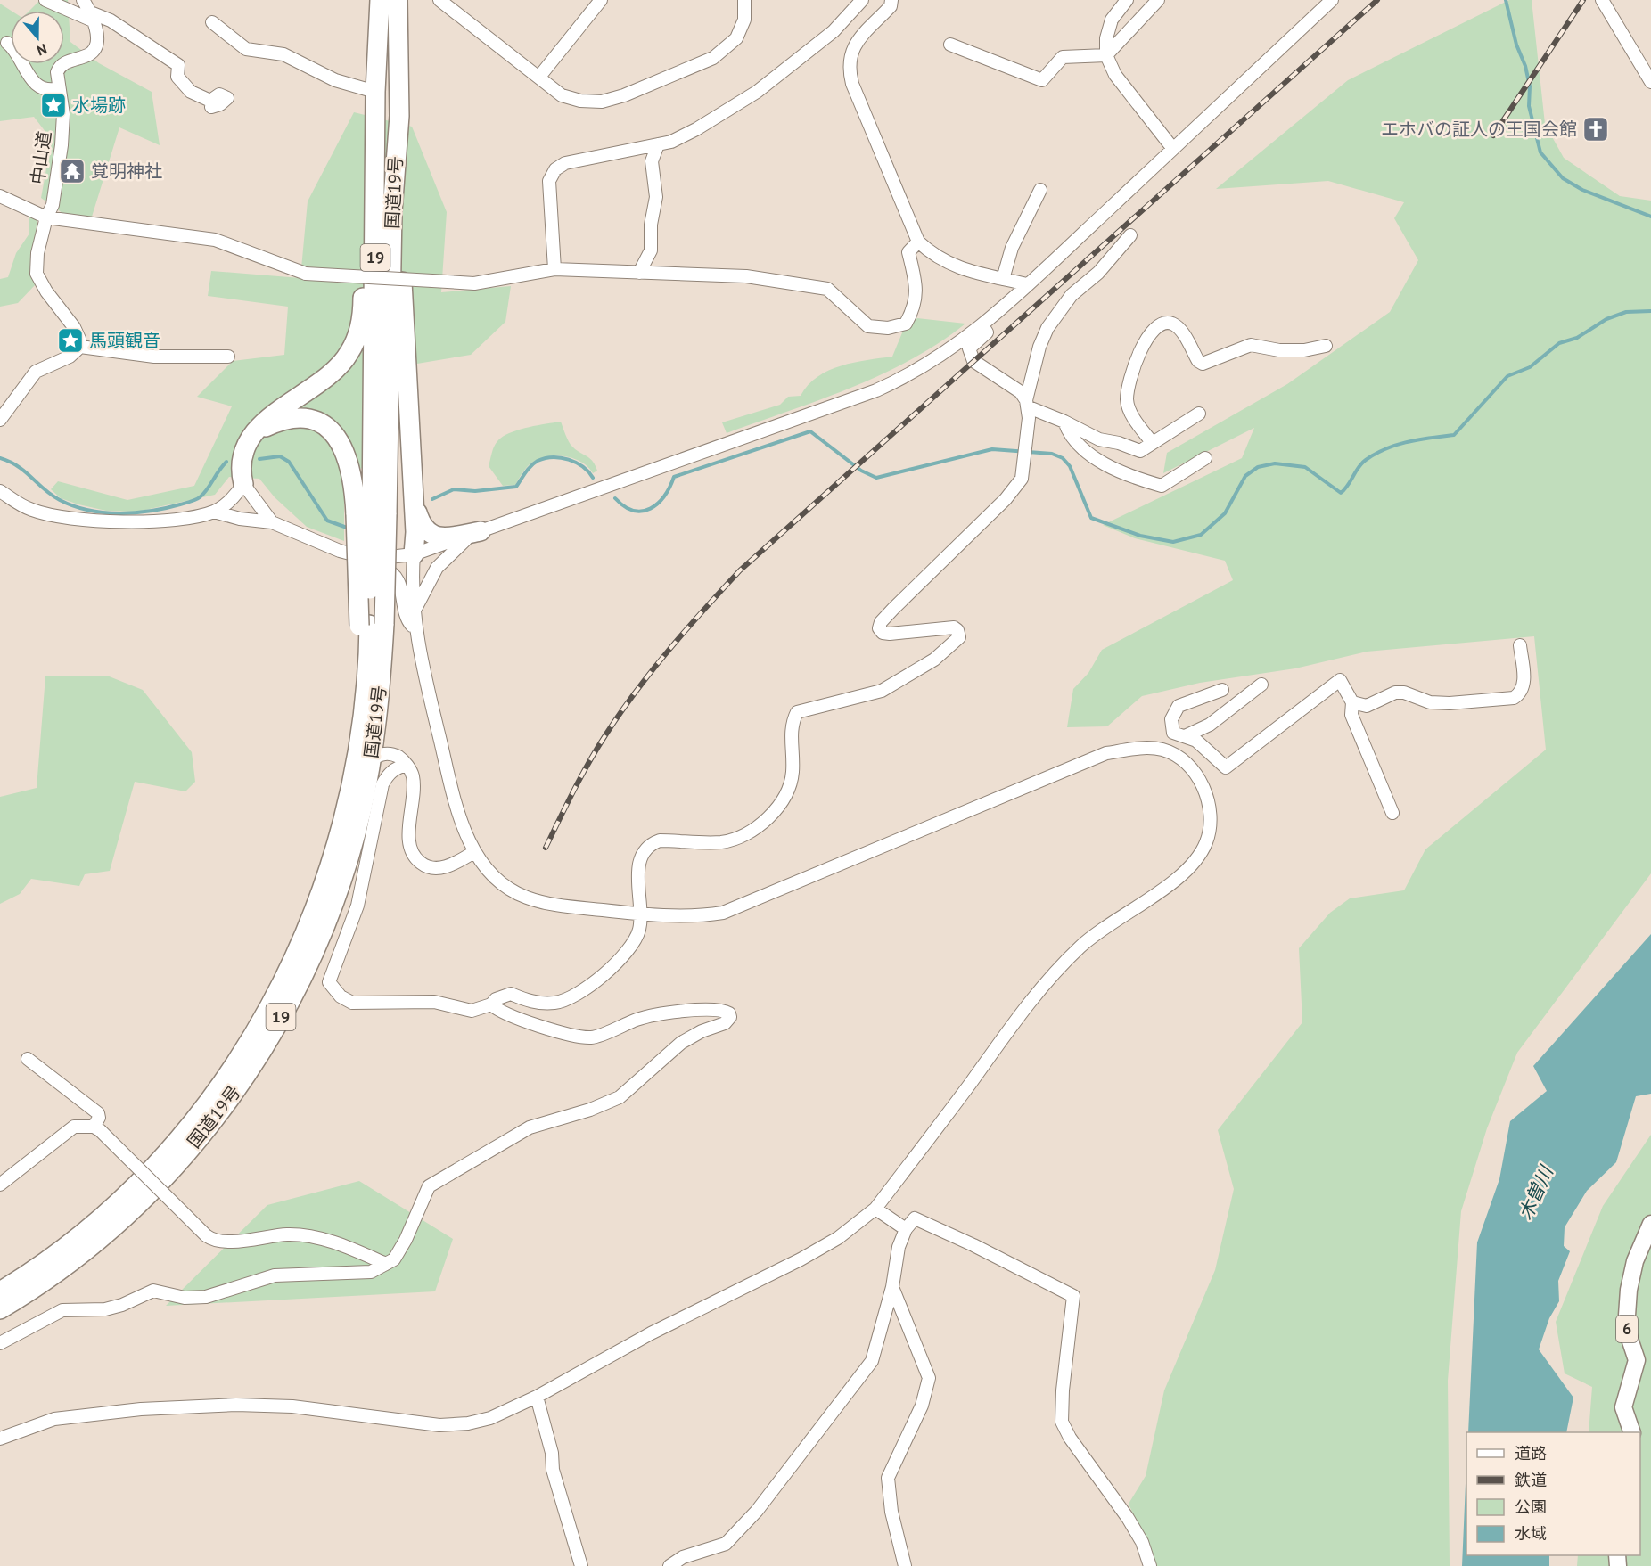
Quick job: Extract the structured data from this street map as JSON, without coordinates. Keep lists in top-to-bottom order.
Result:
{
  "streets": {
    "highway": ["国道19号", "19"],
    "main road": ["6"],
    "street": ["中山道"]
  },
  "crossings": [
    ["国道19号", "19"]
  ],
  "water": ["木曽川"],
  "places": {
    "place": ["水場跡", "馬頭観音"],
    "church": ["エホバの証人の王国会館"],
    "temple": ["覚明神社"]
  },
  "legend": [
    "道路",
    "鉄道",
    "公園",
    "水域"
  ],
  "north": "bottom"
}
